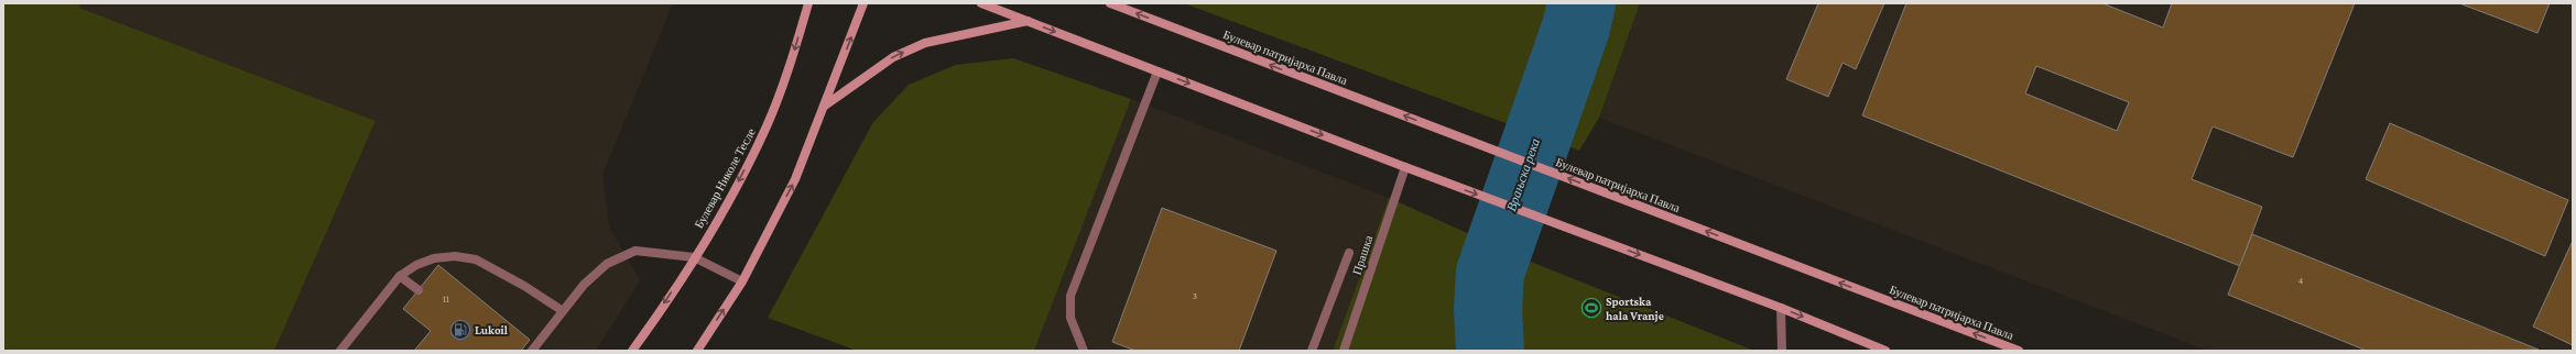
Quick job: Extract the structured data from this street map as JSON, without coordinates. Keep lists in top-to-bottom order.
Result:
{
  "streets": {
    "main road": ["Булевар патријарха Павла", "Булевар Николе Тесле"],
    "street": ["Прашка"]
  },
  "water": ["Врањска река"],
  "places": {
    "sports": ["Sportska hala Vranje"],
    "fuel station": ["Lukoil"]
  },
  "house_numbers": ["4", "3", "11"]
}
